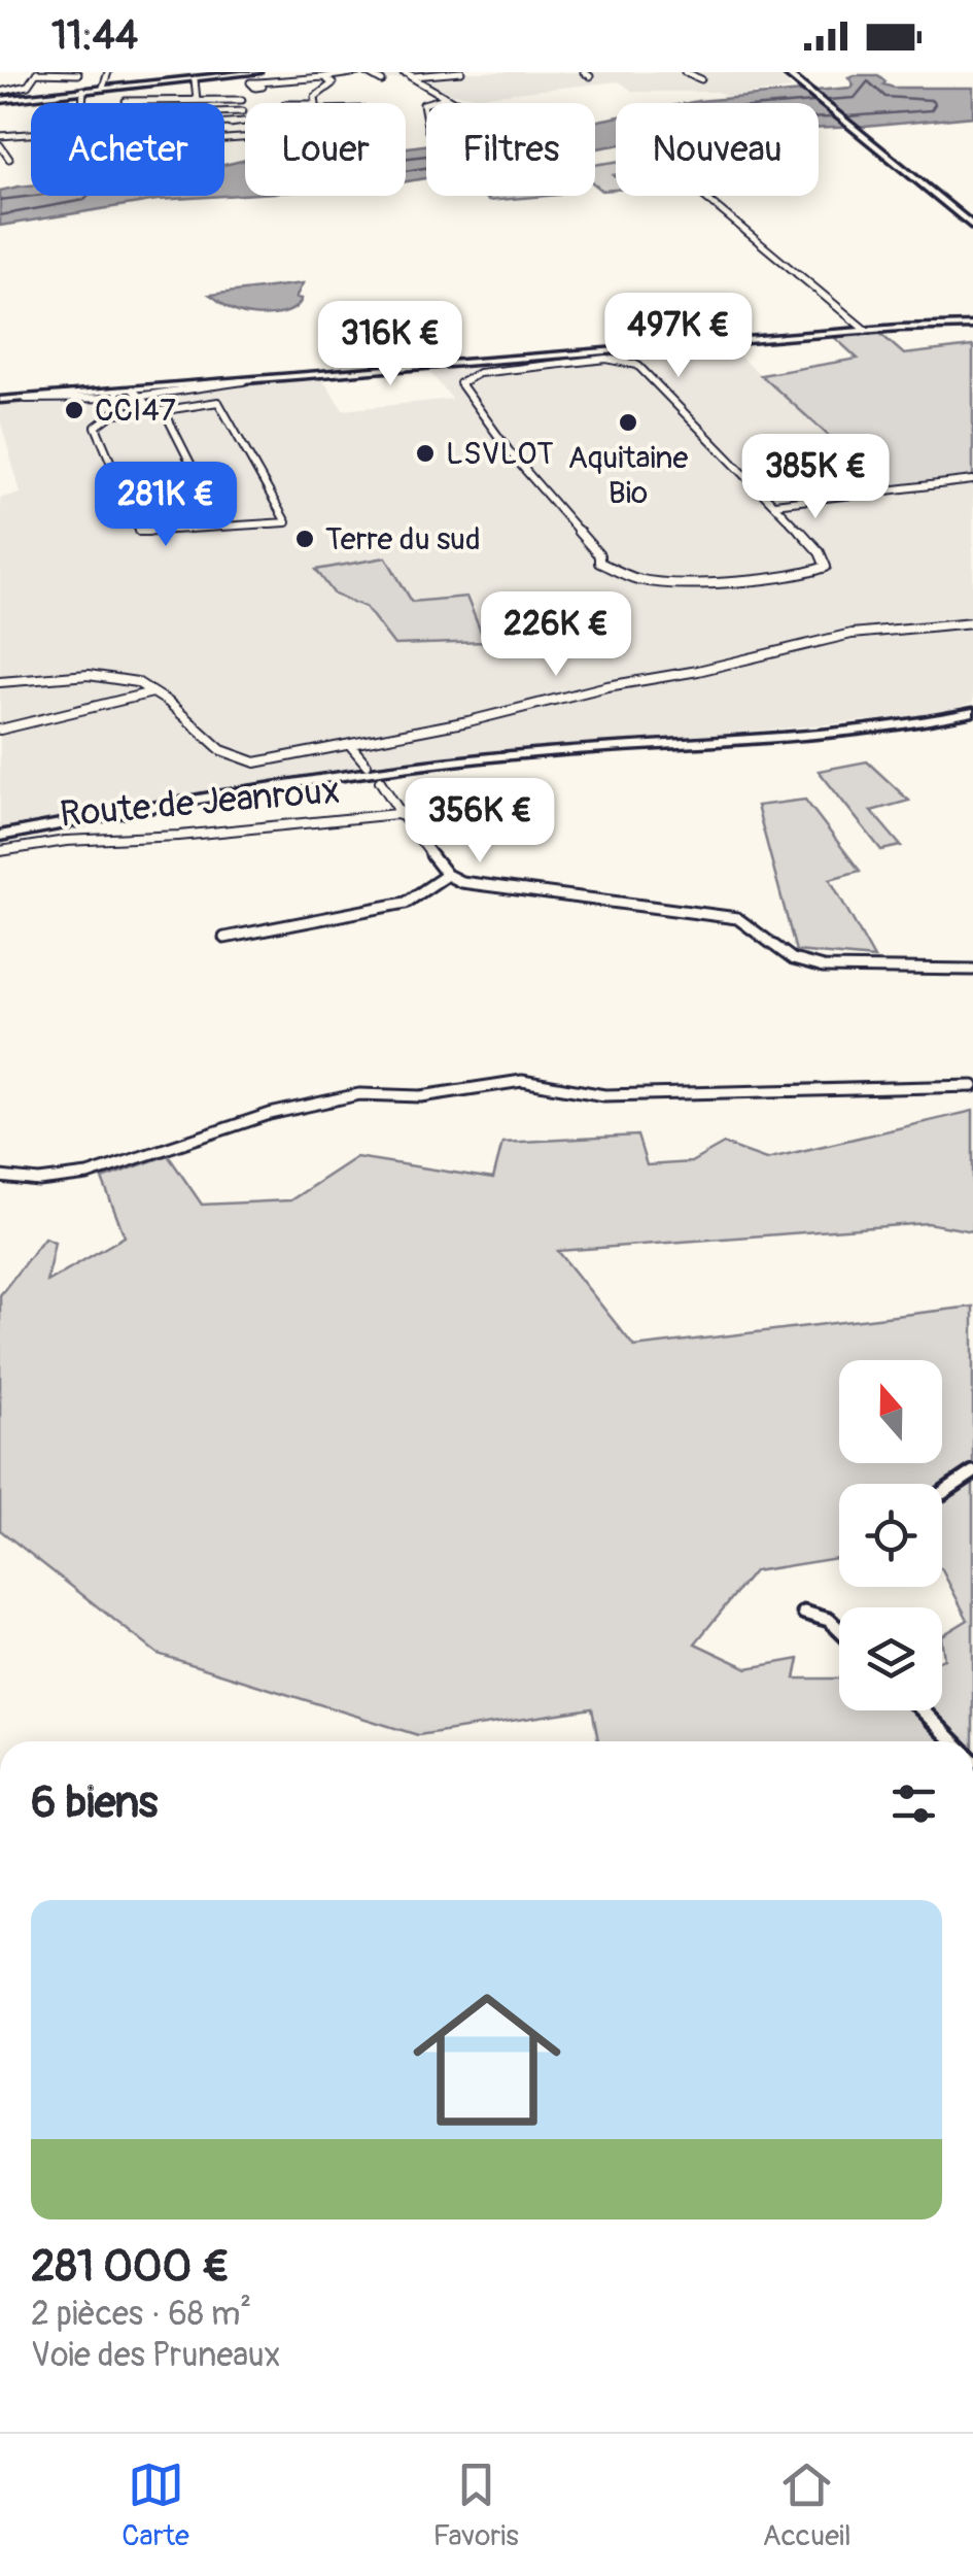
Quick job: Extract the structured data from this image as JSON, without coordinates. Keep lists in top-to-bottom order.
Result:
{
  "streets": {
    "street": ["Route de Jeanroux"]
  },
  "places": [
    "CCI47",
    "Aquitaine Bio",
    "LSVLOT",
    "Terre du sud"
  ],
  "north": "top",
  "page": {
    "status": "11:44",
    "chip": [
      "Acheter",
      "Louer",
      "Filtres",
      "Nouveau"
    ],
    "price": [
      "497K €",
      "316K €",
      "385K €",
      "281K €",
      "226K €",
      "356K €"
    ],
    "heading": "6 biens",
    "list": [
      {
        "name": "281 000 €",
        "note": "2 pièces · 68 m² · Voie des Pruneaux"
      }
    ],
    "tabs": ["Carte", "Favoris", "Accueil"]
  }
}
